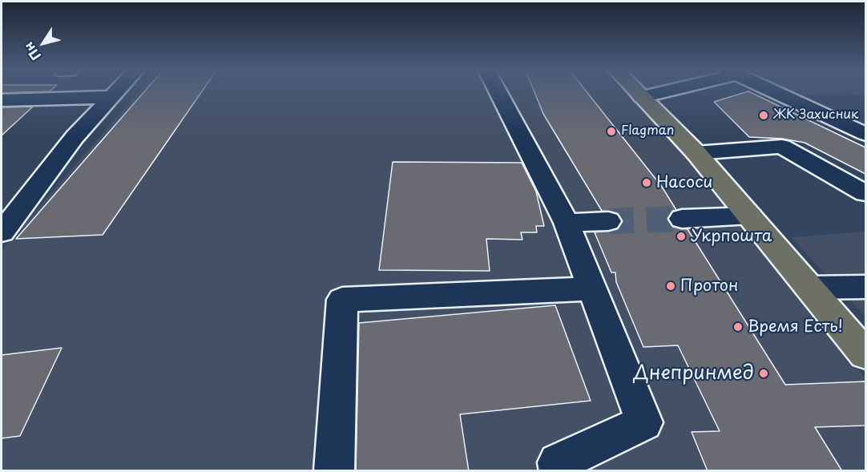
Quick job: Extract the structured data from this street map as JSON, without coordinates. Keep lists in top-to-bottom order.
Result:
{
  "places": [
    "ЖК Захисник",
    "Flagman",
    "Насоси",
    "Укрпошта",
    "Протон",
    "Время Есть!",
    "Днепринмед"
  ],
  "north": "bottom left"
}
